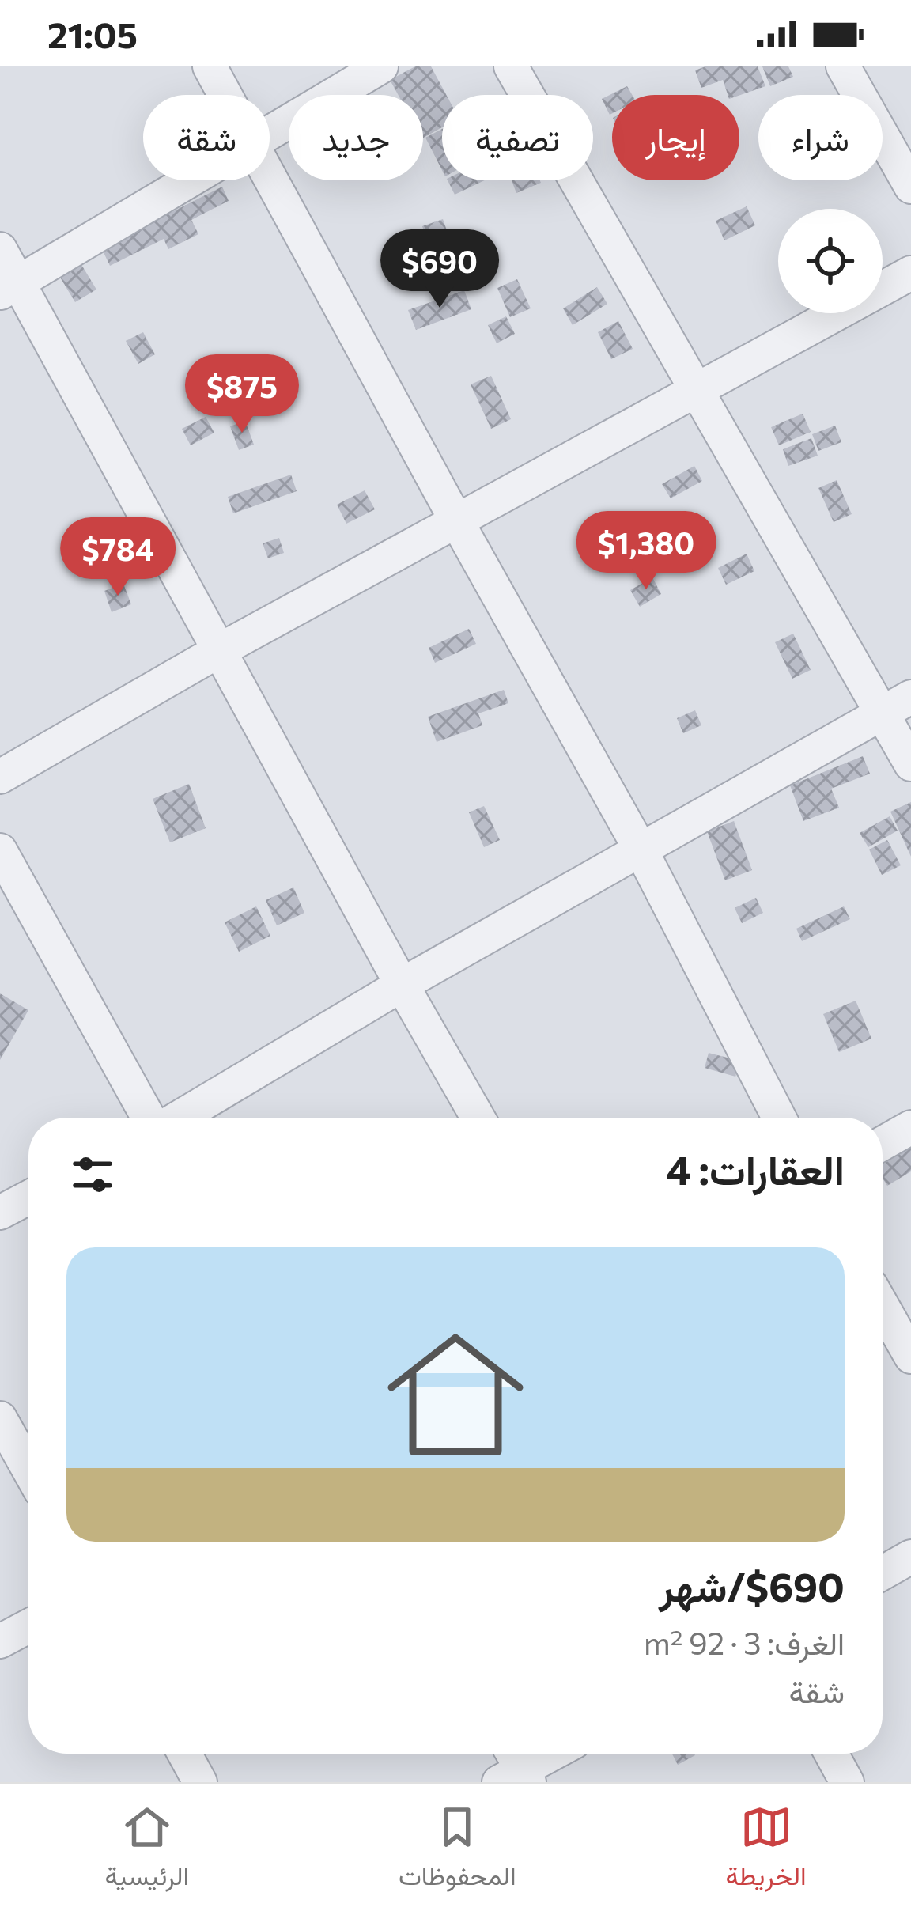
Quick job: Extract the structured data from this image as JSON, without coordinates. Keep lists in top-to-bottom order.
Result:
{
  "page": {
    "status": "21:05",
    "chip": [
      "شراء",
      "إيجار",
      "تصفية",
      "جديد",
      "شقة"
    ],
    "price": [
      "$690",
      "$875",
      "$1,380",
      "$784"
    ],
    "heading": "العقارات: 4",
    "list": [
      {
        "name": "$690/شهر",
        "note": "الغرف: 3 · 92 m² · شقة"
      }
    ],
    "tabs": ["الخريطة", "المحفوظات", "الرئيسية"]
  }
}
